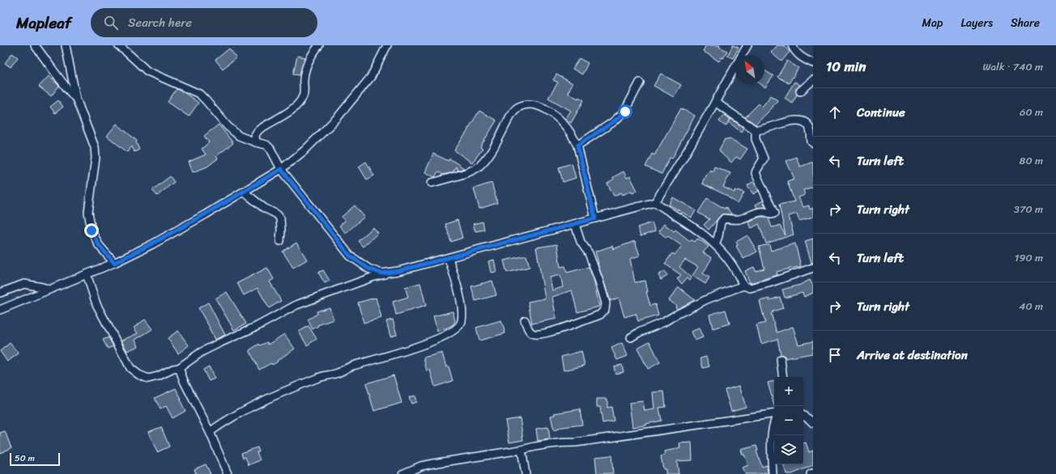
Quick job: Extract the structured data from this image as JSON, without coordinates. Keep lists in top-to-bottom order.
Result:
{
  "scale_bar": "50 m",
  "north": "top left",
  "page": {
    "header": "Mapleaf",
    "search": "Search here",
    "nav": ["Map", "Layers", "Share"],
    "heading": ["10 min", "Walk · 740 m"],
    "list": [
      ["Continue", "60 m"],
      ["Turn left", "80 m"],
      ["Turn right", "370 m"],
      ["Turn left", "190 m"],
      ["Turn right", "40 m"],
      "Arrive at destination"
    ],
    "map_buttons": ["+", "−"],
    "scale": "50 m"
  }
}
